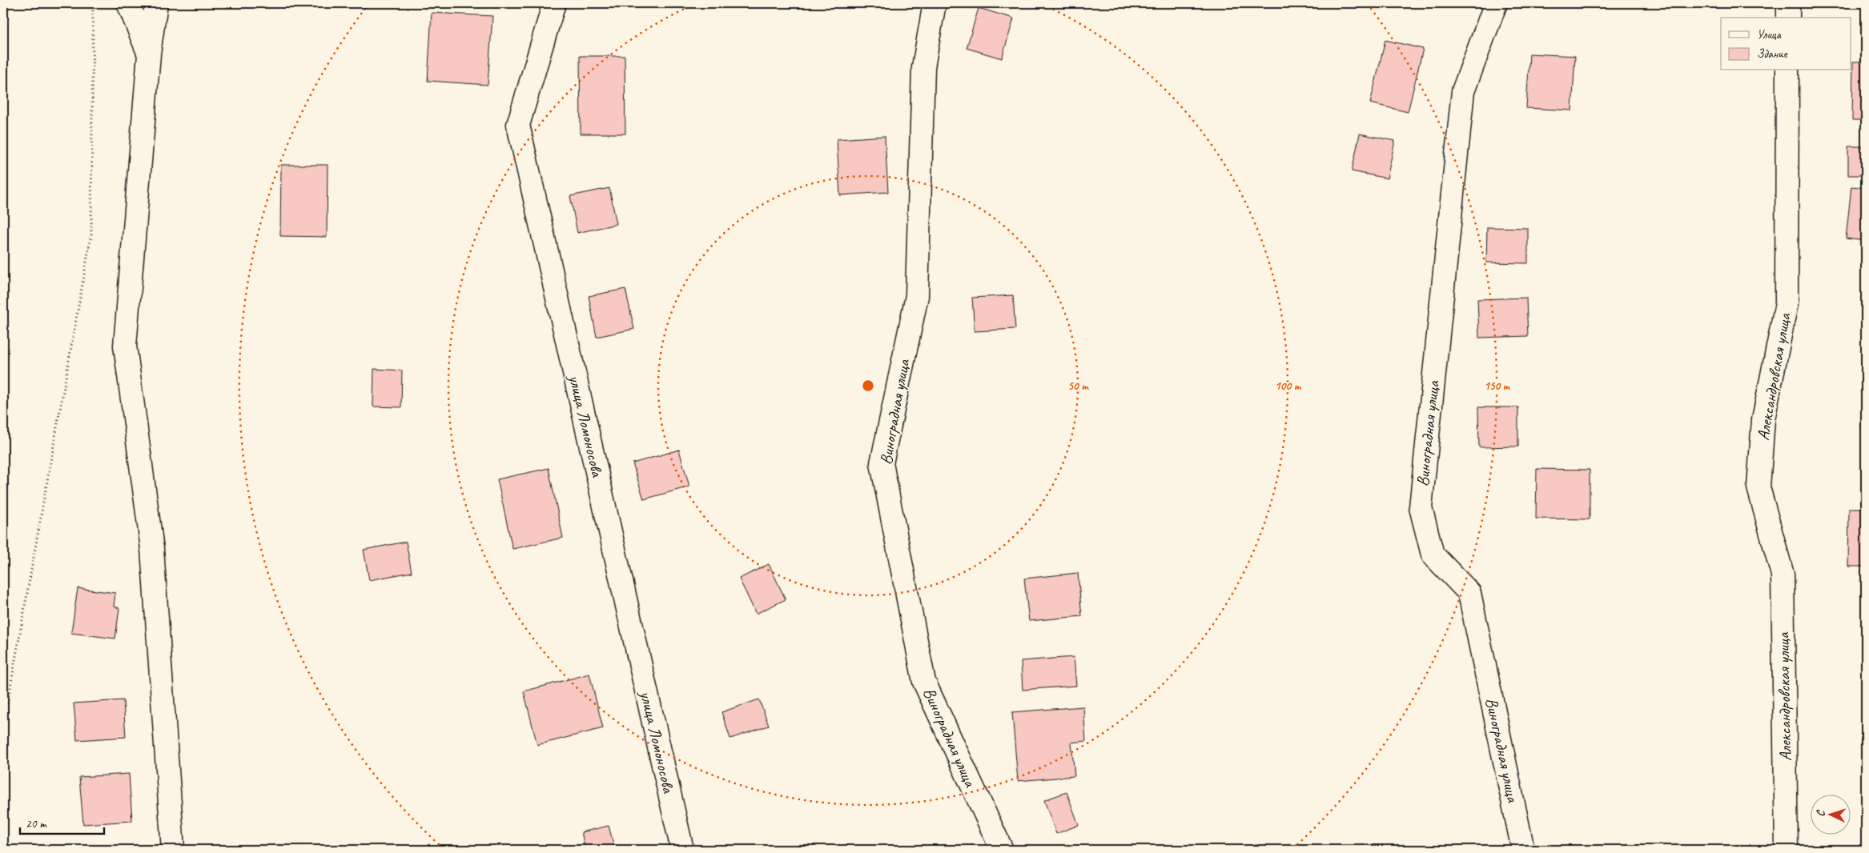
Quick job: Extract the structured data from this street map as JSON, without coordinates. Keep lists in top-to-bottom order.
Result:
{
  "streets": {
    "street": ["Александровская улица", "Виноградная улица", "улица Ломоносова"]
  },
  "legend": ["Улица", "Здание"],
  "scale_bar": "20 m",
  "north": "left",
  "rings": ["50 m", "100 m", "150 m"]
}
